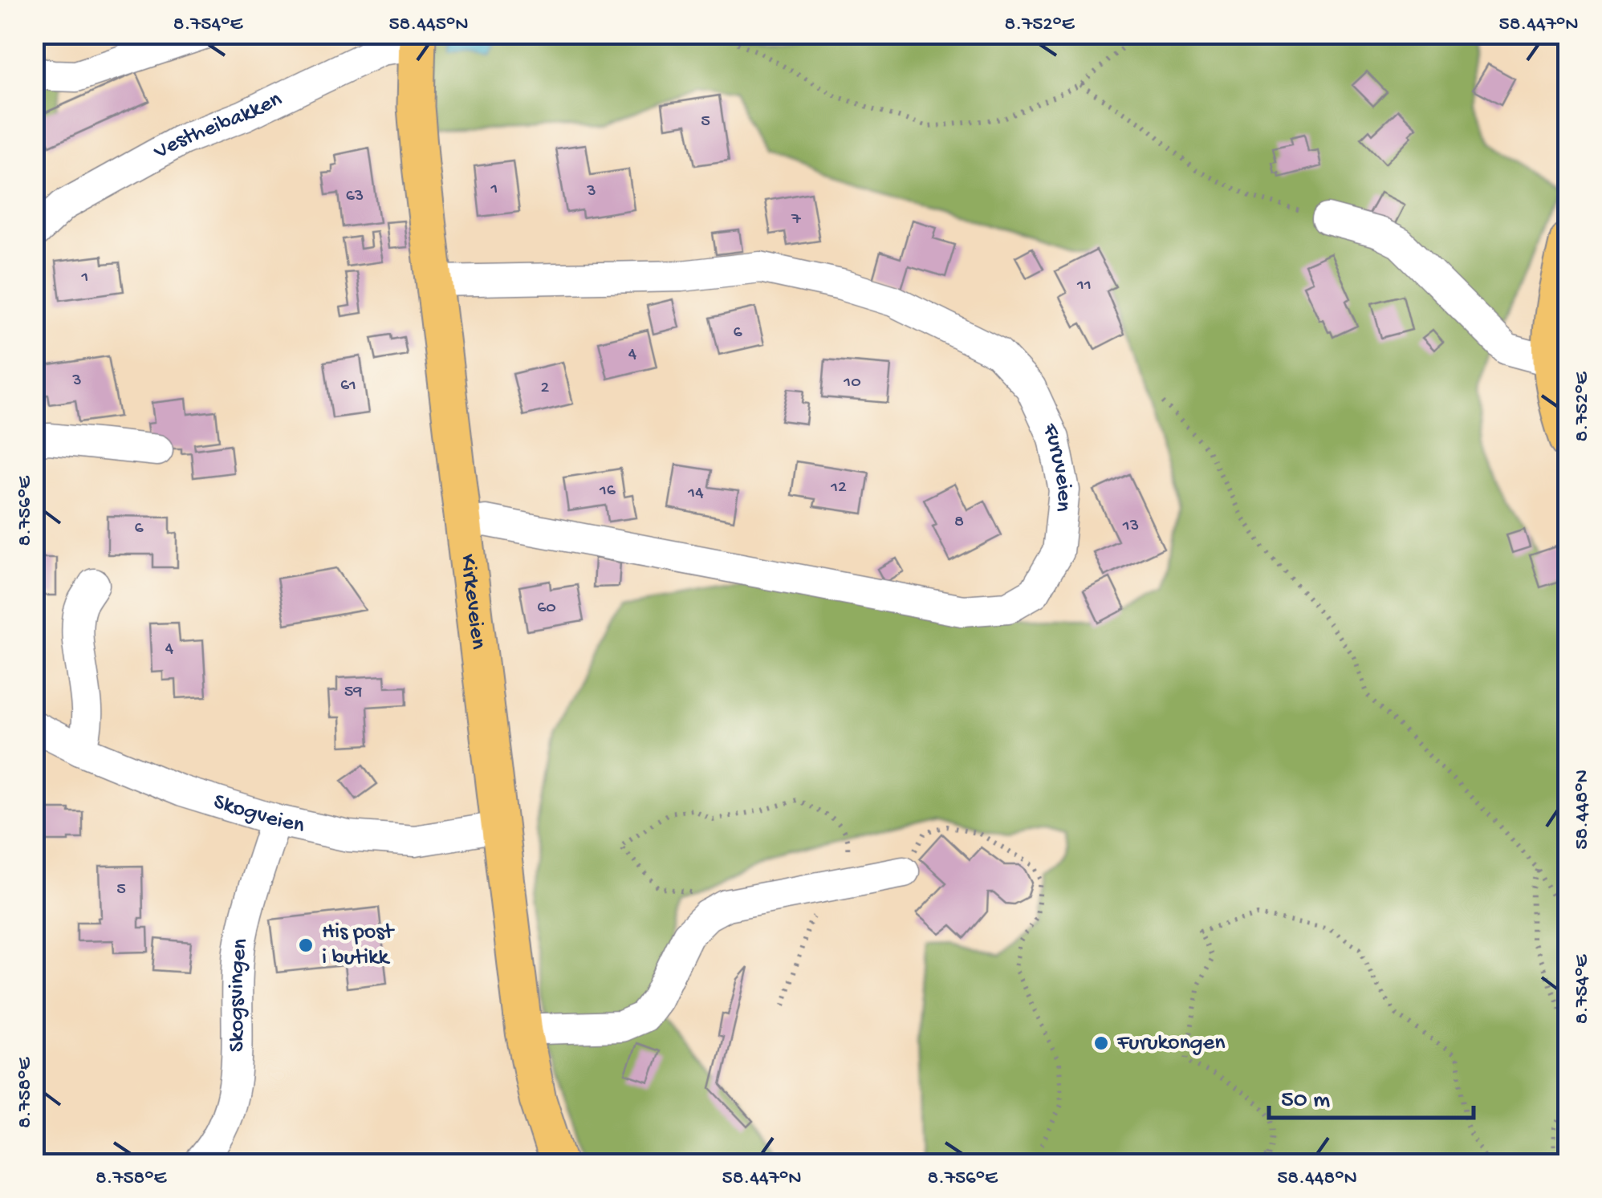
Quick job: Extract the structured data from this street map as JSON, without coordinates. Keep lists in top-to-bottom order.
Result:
{
  "streets": {
    "main road": ["Kirkeveien"],
    "street": [
      "Vestheibakken",
      "Furuveien",
      "Skogveien",
      "Skogsvingen"
    ]
  },
  "crossings": [
    ["Vestheibakken", "Kirkeveien"],
    ["Furuveien", "Kirkeveien"],
    ["Kirkeveien", "Skogveien"],
    ["Skogveien", "Skogsvingen"]
  ],
  "places": ["His post i butikk", "Furukongen"],
  "house_numbers": [
    "5",
    "1",
    "3",
    "63",
    "7",
    "1",
    "11",
    "6",
    "4",
    "3",
    "10",
    "61",
    "2",
    "12",
    "16",
    "14",
    "8",
    "13",
    "6",
    "60",
    "4",
    "59",
    "5"
  ],
  "scale_bar": "50 m",
  "coordinates": [
    "8.754°E",
    "58.445°N",
    "8.752°E",
    "58.447°N",
    "8.756°E",
    "58.448°N",
    "8.758°E"
  ]
}
